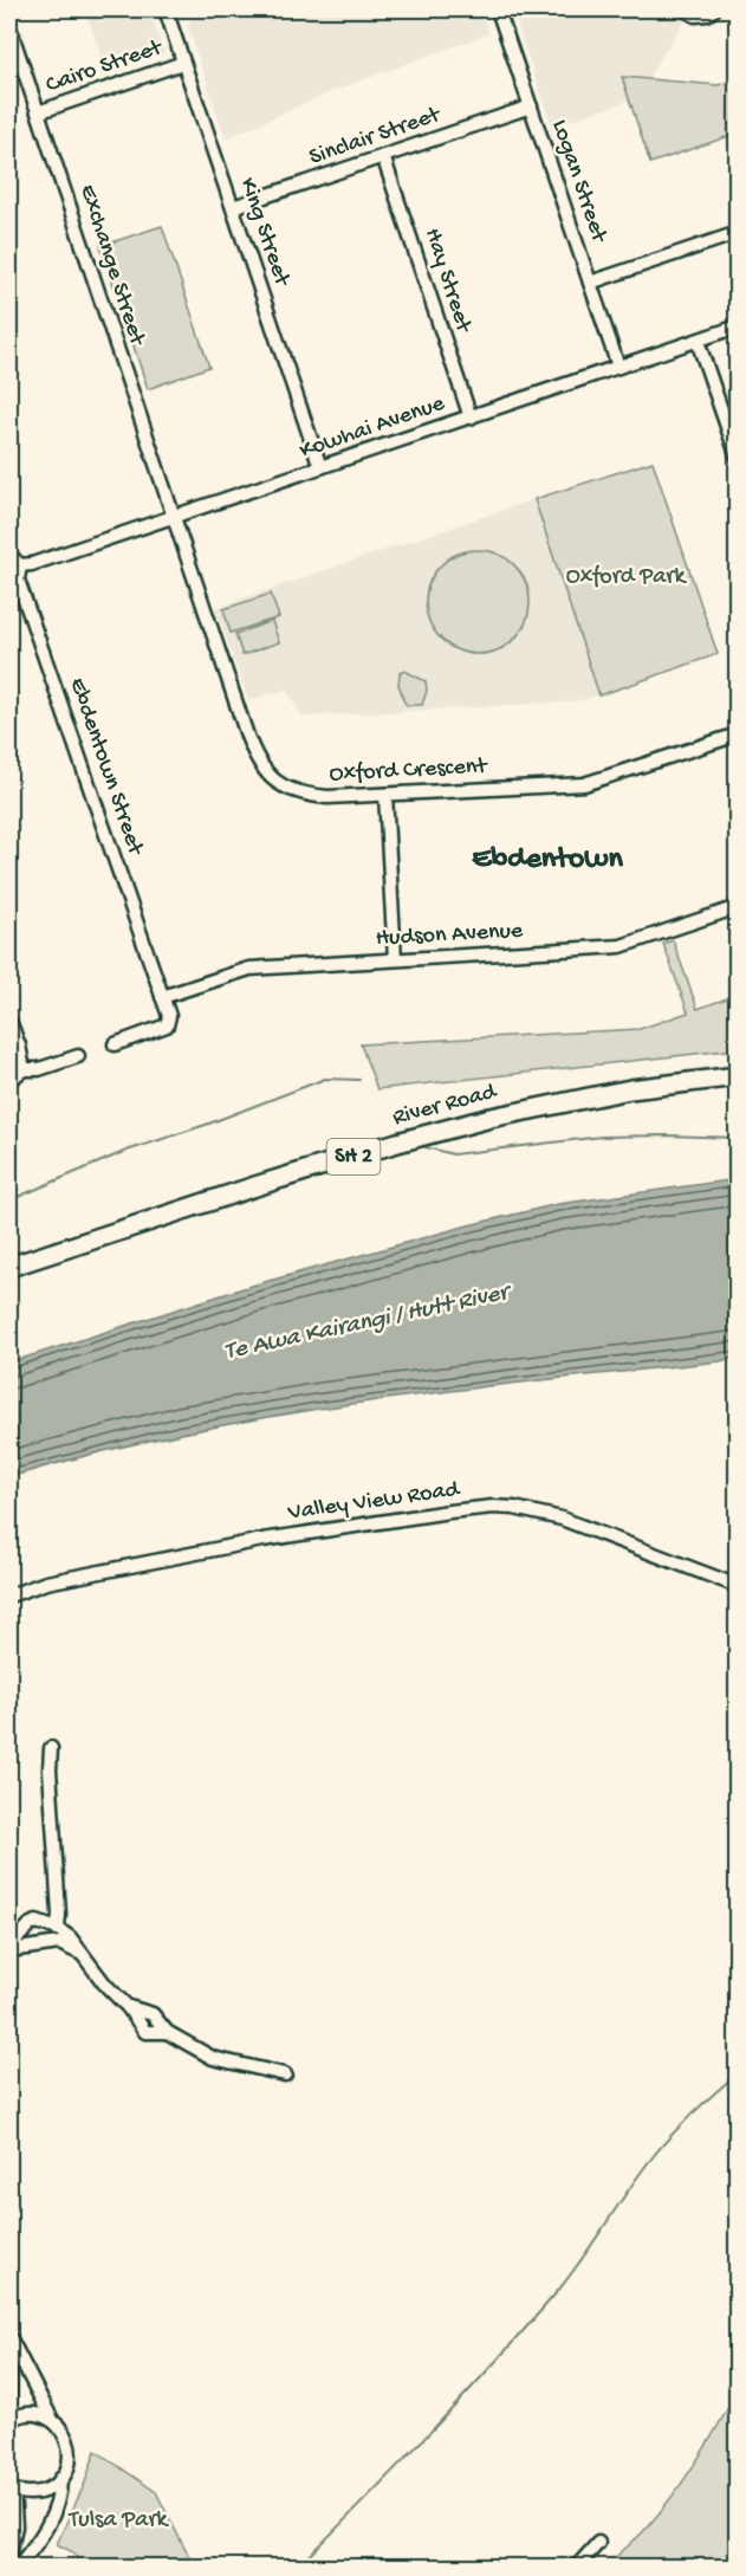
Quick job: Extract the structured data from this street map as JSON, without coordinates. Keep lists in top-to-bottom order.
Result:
{
  "streets": {
    "highway": ["River Road", "SH 2"],
    "street": [
      "Cairo Street",
      "Sinclair Street",
      "Logan Street",
      "King Street",
      "Exchange Street",
      "Hay Street",
      "Kowhai Avenue",
      "Ebdentown Street",
      "Oxford Crescent",
      "Hudson Avenue",
      "Valley View Road"
    ]
  },
  "crossings": [
    ["Cairo Street", "King Street"],
    ["Cairo Street", "Exchange Street"],
    ["Sinclair Street", "Logan Street"],
    ["Sinclair Street", "King Street"],
    ["Sinclair Street", "Hay Street"],
    ["Logan Street", "Kowhai Avenue"],
    ["King Street", "Kowhai Avenue"],
    ["Exchange Street", "Kowhai Avenue"],
    ["Exchange Street", "Oxford Crescent"],
    ["Hay Street", "Kowhai Avenue"],
    ["Kowhai Avenue", "Ebdentown Street"],
    ["Kowhai Avenue", "Oxford Crescent"],
    ["Ebdentown Street", "Hudson Avenue"]
  ],
  "districts": ["Ebdentown"],
  "water": ["Te Awa Kairangi / Hutt River"],
  "parks": ["Oxford Park", "Tulsa Park"]
}
